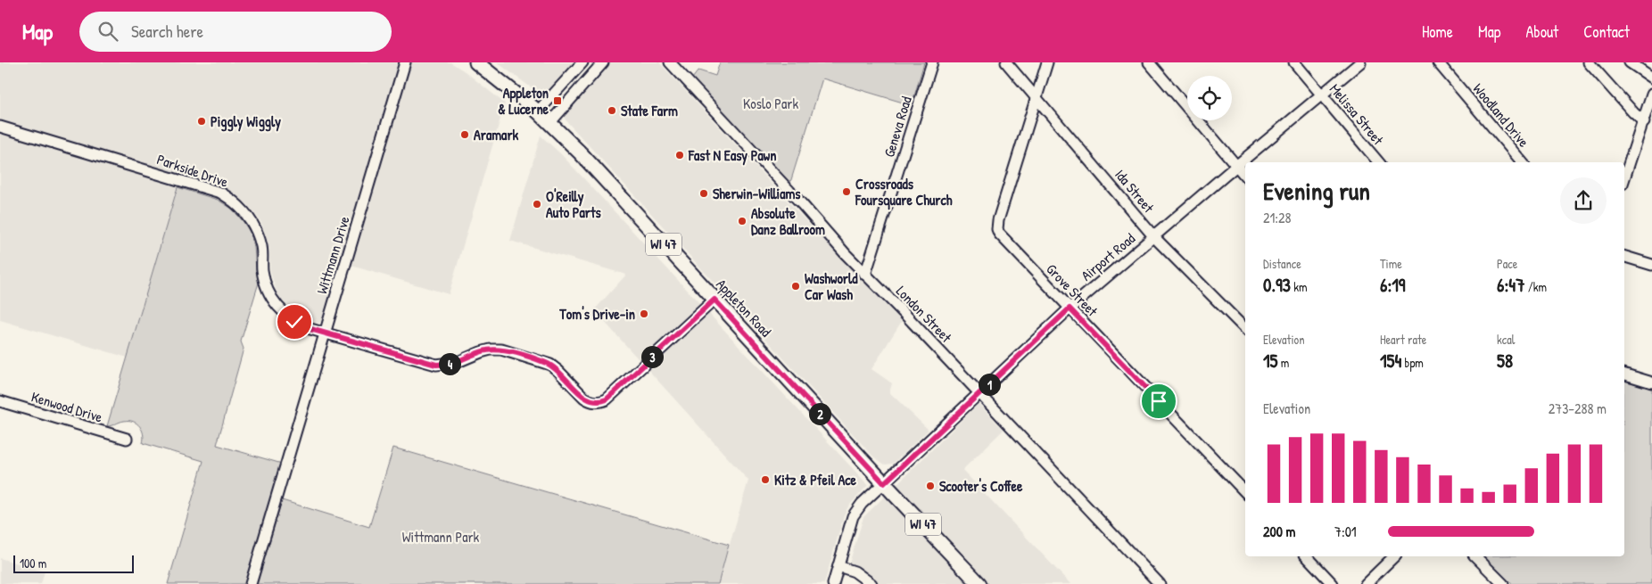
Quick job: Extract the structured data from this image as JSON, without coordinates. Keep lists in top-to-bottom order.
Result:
{
  "streets": {
    "main road": ["WI 47", "Appleton Road"],
    "street": [
      "Melissa Street",
      "Woodland Drive",
      "Geneva Road",
      "Parkside Drive",
      "Ida Street",
      "Wittmann Drive",
      "Airport Road",
      "Grove Street",
      "London Street",
      "Kenwood Drive"
    ]
  },
  "crossings": [
    ["Melissa Street", "Airport Road"],
    ["Geneva Road", "London Street"],
    ["Parkside Drive", "Wittmann Drive"],
    ["Parkside Drive", "Appleton Road"],
    ["Ida Street", "Airport Road"],
    ["Ida Street", "Grove Street"],
    ["Airport Road", "Grove Street"],
    ["Airport Road", "Appleton Road"],
    ["Airport Road", "London Street"]
  ],
  "parks": ["Koslo Park", "Wittmann Park"],
  "places": {
    "transit": ["Appleton & Lucerne"],
    "other": [
      "State Farm",
      "Piggly Wiggly",
      "Aramark",
      "Fast N Easy Pawn",
      "Crossroads Foursquare Church",
      "Sherwin-Williams",
      "O'Reilly Auto Parts",
      "Absolute Danz Ballroom",
      "Washworld Car Wash",
      "Tom's Drive-in",
      "Kitz & Pfeil Ace",
      "Scooter's Coffee"
    ]
  },
  "scale_bar": "100 m",
  "page": {
    "header": "Map",
    "search": "Search here",
    "nav": [
      "Home",
      "Map",
      "About",
      "Contact"
    ],
    "heading": ["Evening run", "21:28"],
    "stats": [
      ["Distance", "0.93 km"],
      ["Time", "6:19"],
      ["Pace", "6:47 /km"],
      ["Elevation", "15 m"],
      ["Heart rate", "154 bpm"],
      ["kcal", "58"]
    ],
    "pins": [
      "3",
      "4",
      "1",
      "2"
    ],
    "chart": ["Elevation", "273–288 m"],
    "list": [
      {
        "name": "200 m",
        "note": "7:01"
      }
    ],
    "scale": "100 m"
  }
}
